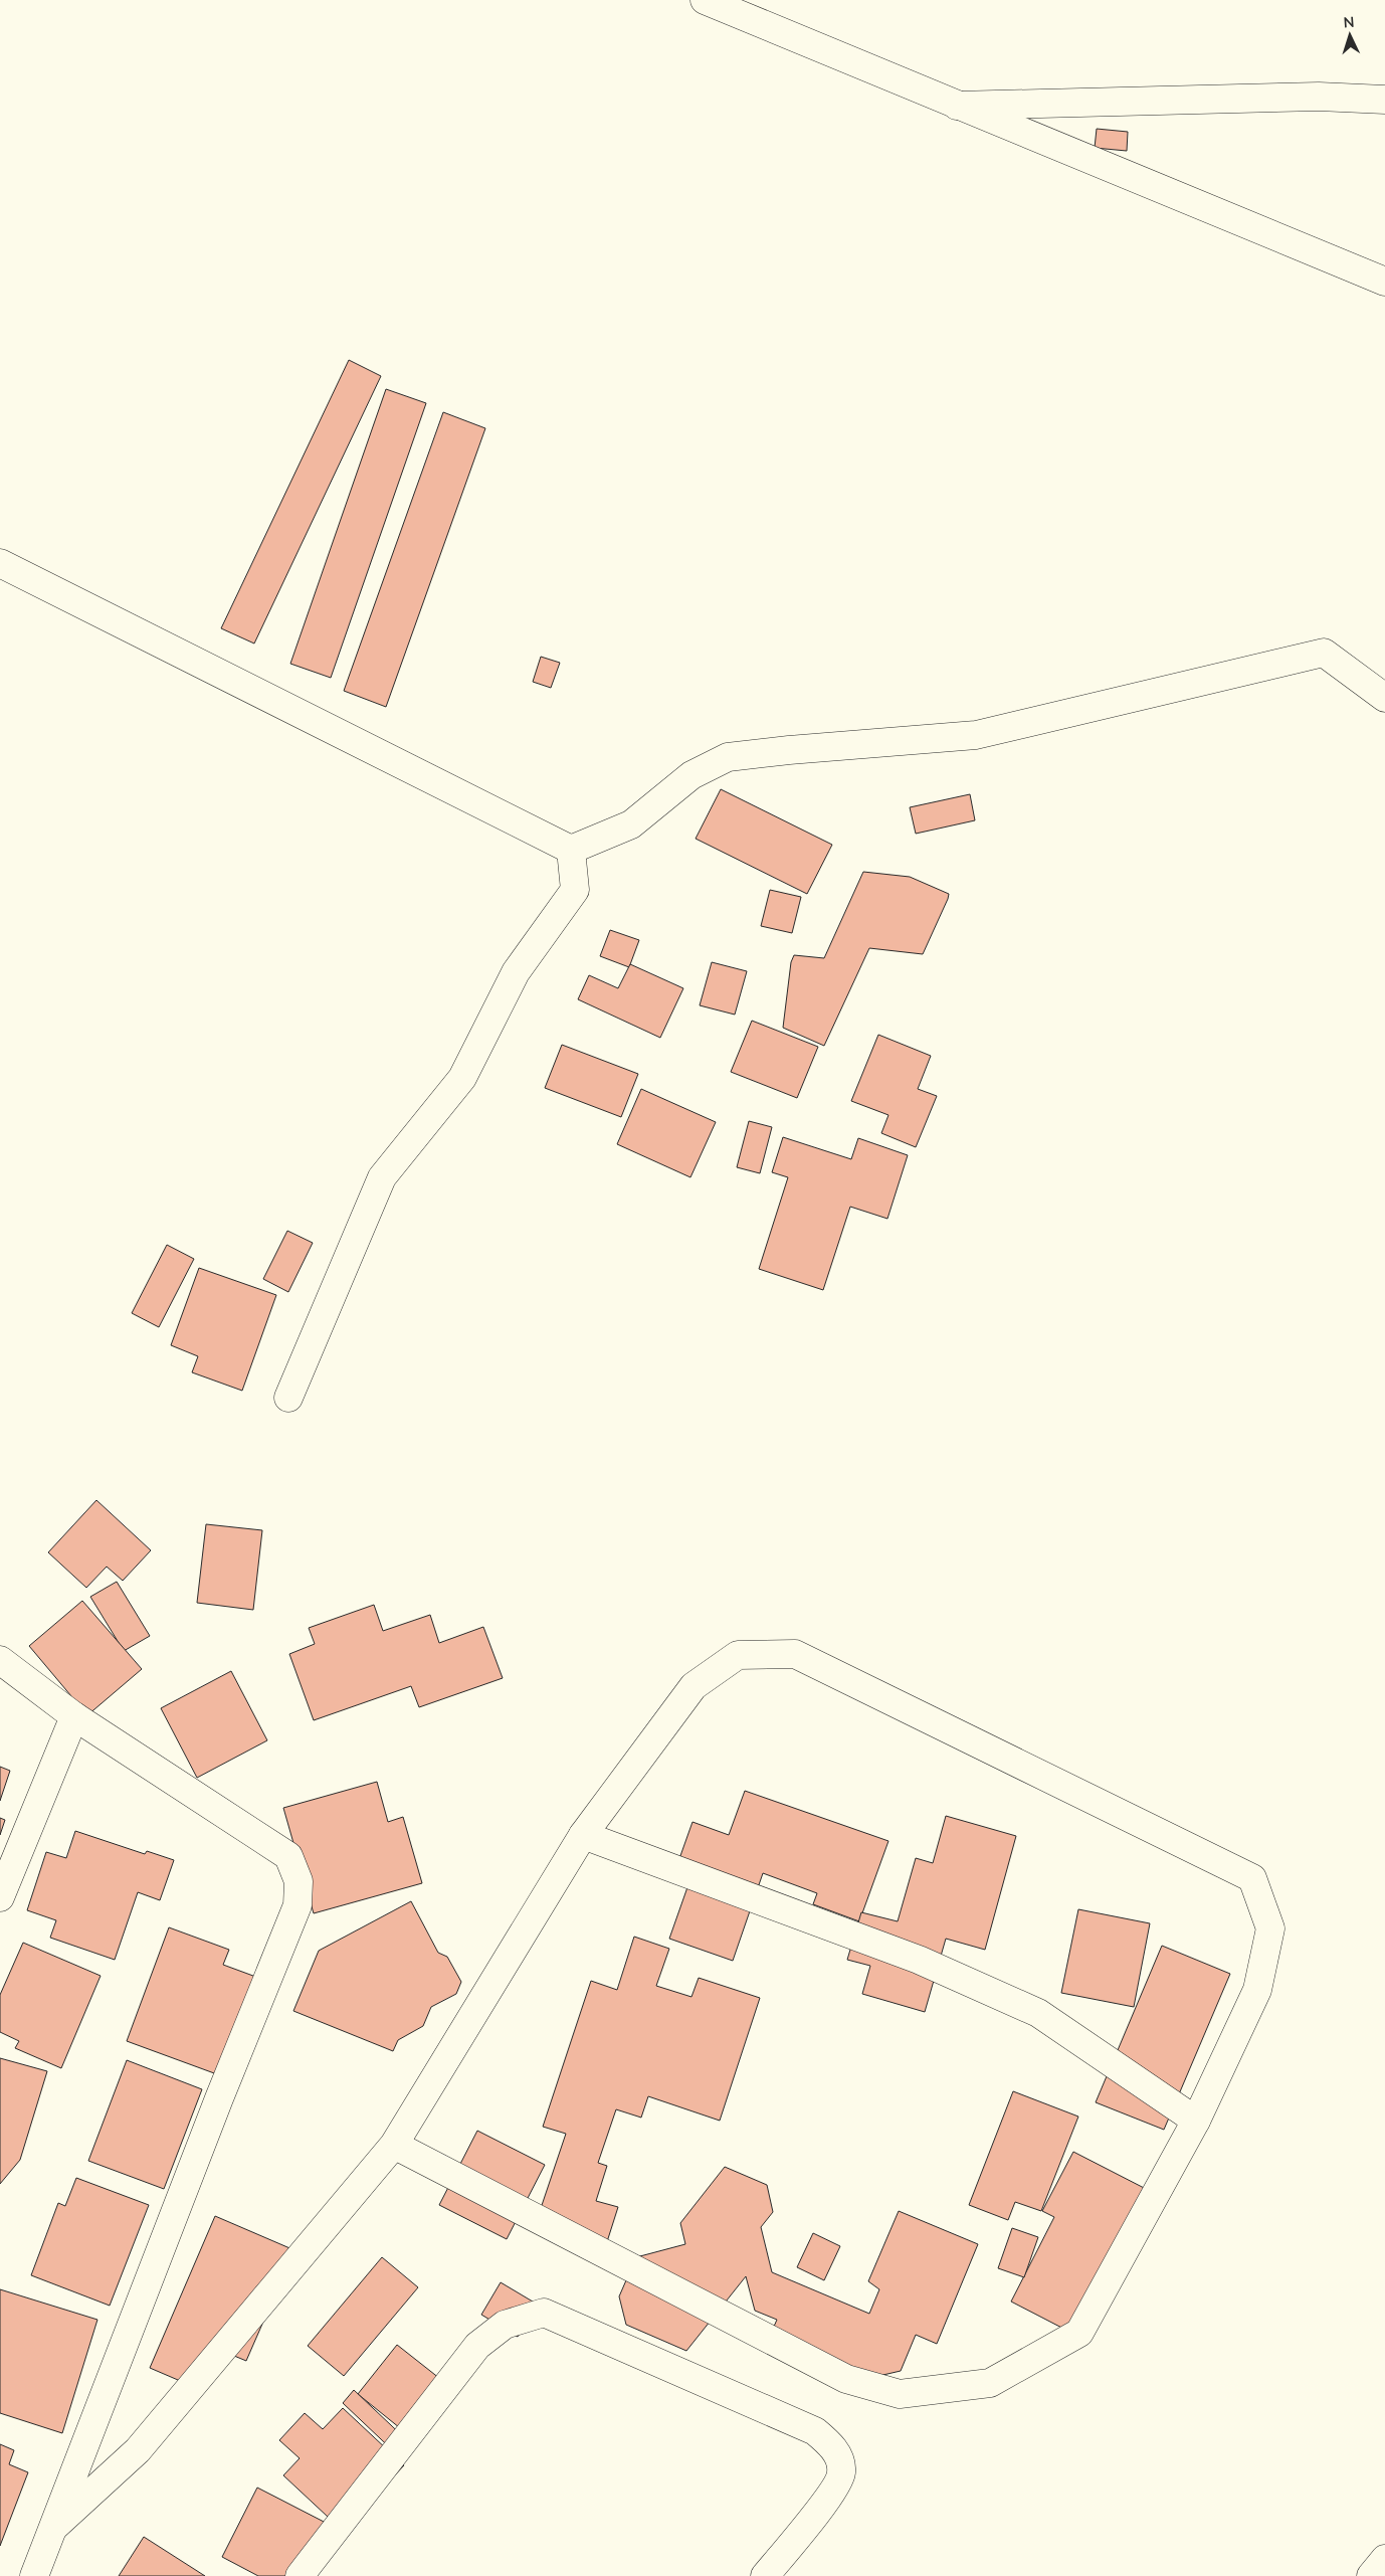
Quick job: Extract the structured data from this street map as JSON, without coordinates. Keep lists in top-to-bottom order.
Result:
{
  "north": "top"
}
